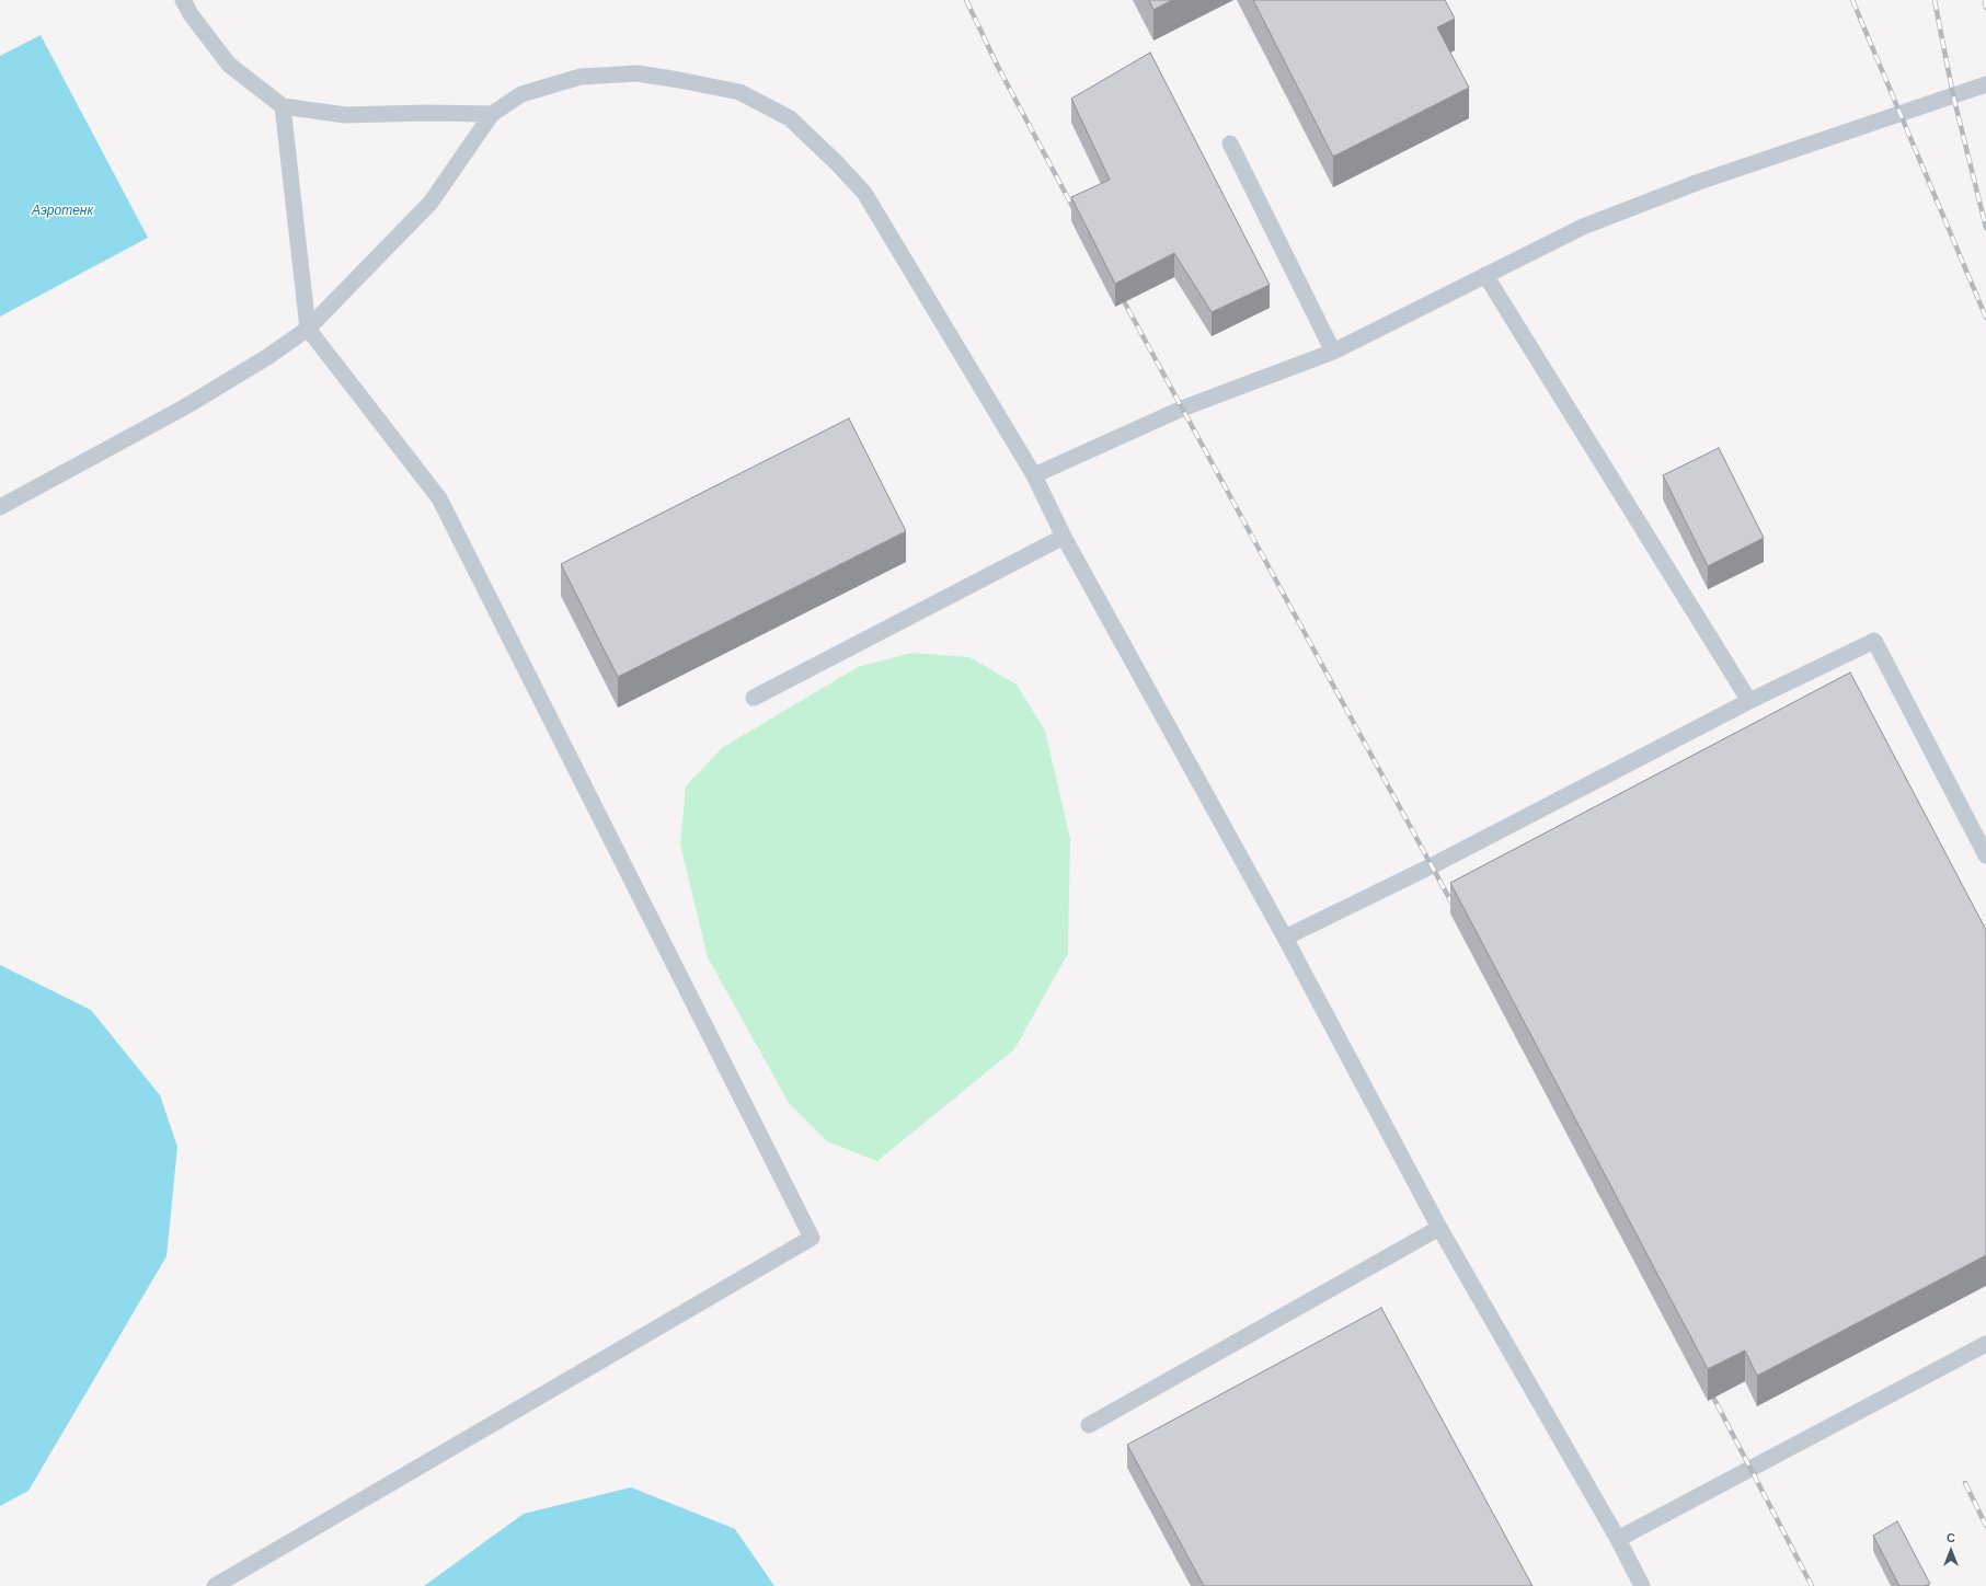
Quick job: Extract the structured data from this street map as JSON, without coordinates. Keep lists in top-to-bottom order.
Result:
{
  "water": ["Аэротенк"],
  "north": "top"
}
